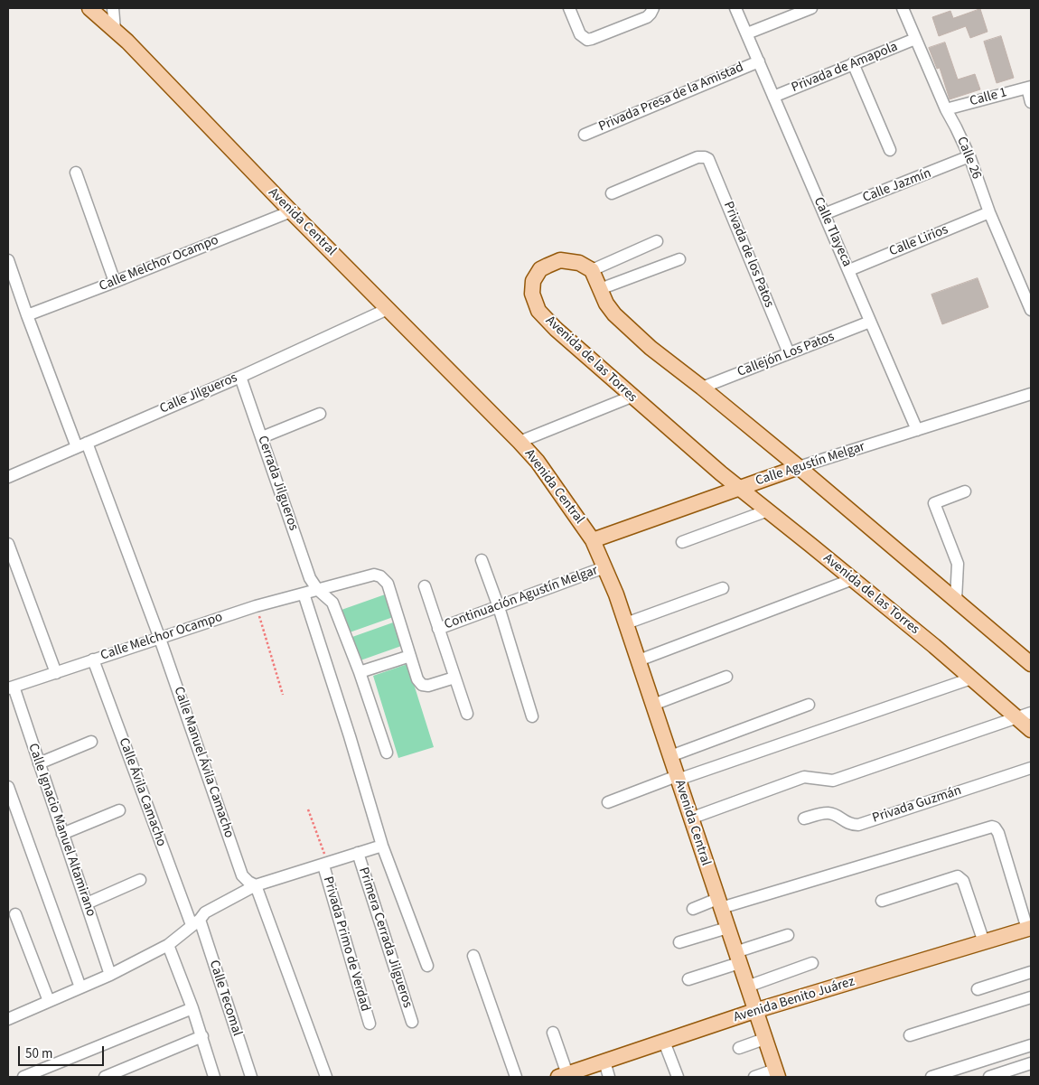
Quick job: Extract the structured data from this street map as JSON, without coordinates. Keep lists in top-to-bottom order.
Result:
{
  "streets": {
    "main road": [
      "Avenida Central",
      "Avenida de las Torres",
      "Calle Agustín Melgar",
      "Avenida Benito Juárez"
    ],
    "street": [
      "Privada de Amapola",
      "Privada Presa de la Amistad",
      "Calle 1",
      "Calle 26",
      "Calle Jazmín",
      "Calle Tlayeca",
      "Calle Lirios",
      "Privada de los Patos",
      "Calle Melchor Ocampo",
      "Callejón Los Patos",
      "Calle Jilgueros",
      "Cerrada Jilgueros",
      "Continuación Agustín Melgar",
      "Calle Manuel Ávila Camacho",
      "Calle Ávila Camacho",
      "Privada Guzmán",
      "Calle Ignacio Manuel Altamirano",
      "Primera Cerrada Jilgueros",
      "Privada Primo de Verdad",
      "Calle Tecomal"
    ]
  },
  "crossings": [
    ["Privada de Amapola", "Calle 26"],
    ["Privada de Amapola", "Calle Tlayeca"],
    ["Privada Presa de la Amistad", "Calle Tlayeca"],
    ["Calle 1", "Calle 26"],
    ["Calle 26", "Calle Jazmín"],
    ["Calle 26", "Calle Lirios"],
    ["Calle Jazmín", "Calle Tlayeca"],
    ["Avenida Central", "Calle Melchor Ocampo"],
    ["Avenida Central", "Calle Jilgueros"],
    ["Avenida Central", "Calle Agustín Melgar"],
    ["Avenida Central", "Continuación Agustín Melgar"],
    ["Avenida Central", "Avenida Benito Juárez"],
    ["Calle Tlayeca", "Calle Lirios"],
    ["Calle Tlayeca", "Callejón Los Patos"],
    ["Calle Tlayeca", "Calle Agustín Melgar"],
    ["Privada de los Patos", "Callejón Los Patos"],
    ["Calle Melchor Ocampo", "Cerrada Jilgueros"],
    ["Calle Melchor Ocampo", "Calle Manuel Ávila Camacho"],
    ["Calle Melchor Ocampo", "Calle Ávila Camacho"],
    ["Calle Melchor Ocampo", "Calle Ignacio Manuel Altamirano"],
    ["Avenida de las Torres", "Calle Agustín Melgar"],
    ["Calle Jilgueros", "Cerrada Jilgueros"],
    ["Calle Jilgueros", "Calle Manuel Ávila Camacho"],
    ["Calle Ávila Camacho", "Calle Tecomal"]
  ],
  "scale_bar": "50 m"
}
